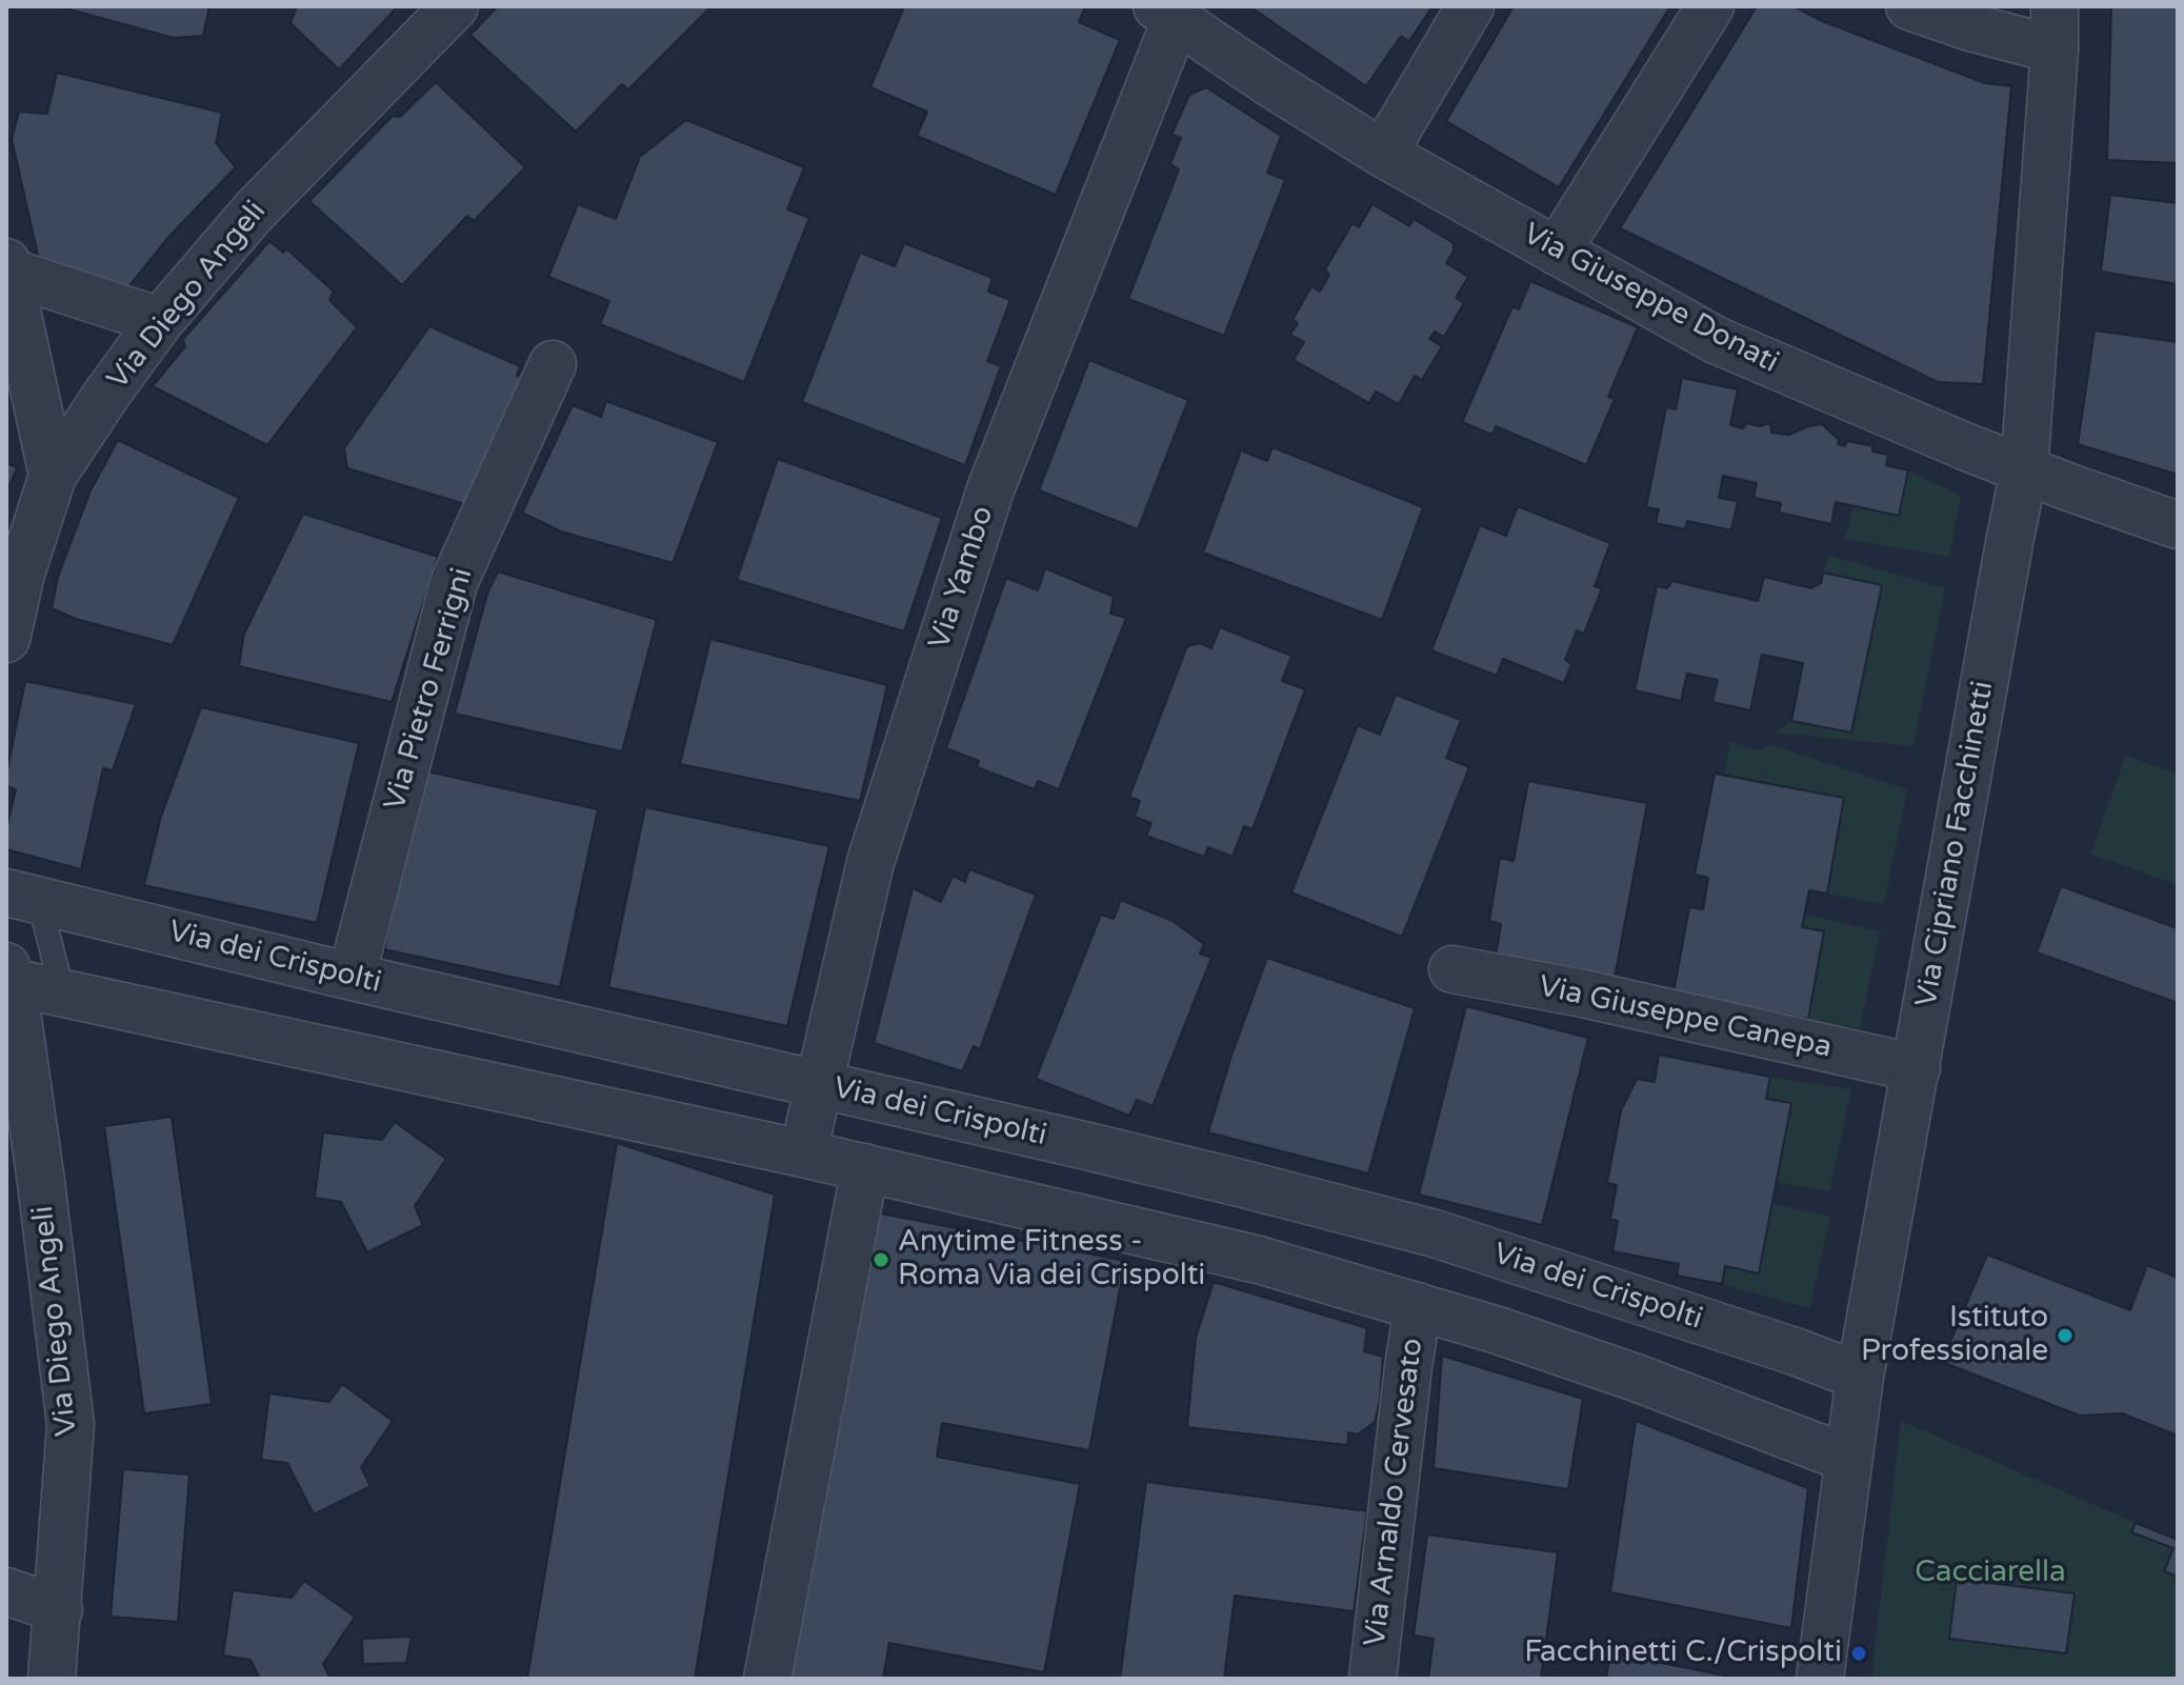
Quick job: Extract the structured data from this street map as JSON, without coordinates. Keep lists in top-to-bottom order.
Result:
{
  "streets": {
    "street": [
      "Via Diego Angeli",
      "Via Giuseppe Donati",
      "Via Yambo",
      "Via Pietro Ferrigni",
      "Via Cipriano Facchinetti",
      "Via dei Crispolti",
      "Via Giuseppe Canepa",
      "Via Arnaldo Cervesato"
    ]
  },
  "crossings": [
    ["Via Giuseppe Donati", "Via Yambo"],
    ["Via Giuseppe Donati", "Via Cipriano Facchinetti"],
    ["Via Yambo", "Via dei Crispolti"],
    ["Via Pietro Ferrigni", "Via dei Crispolti"],
    ["Via Cipriano Facchinetti", "Via dei Crispolti"],
    ["Via Cipriano Facchinetti", "Via Giuseppe Canepa"]
  ],
  "parks": ["Cacciarella"],
  "places": ["Anytime Fitness - Roma Via dei Crispolti", "Istituto Professionale", "Facchinetti C./Crispolti"]
}
